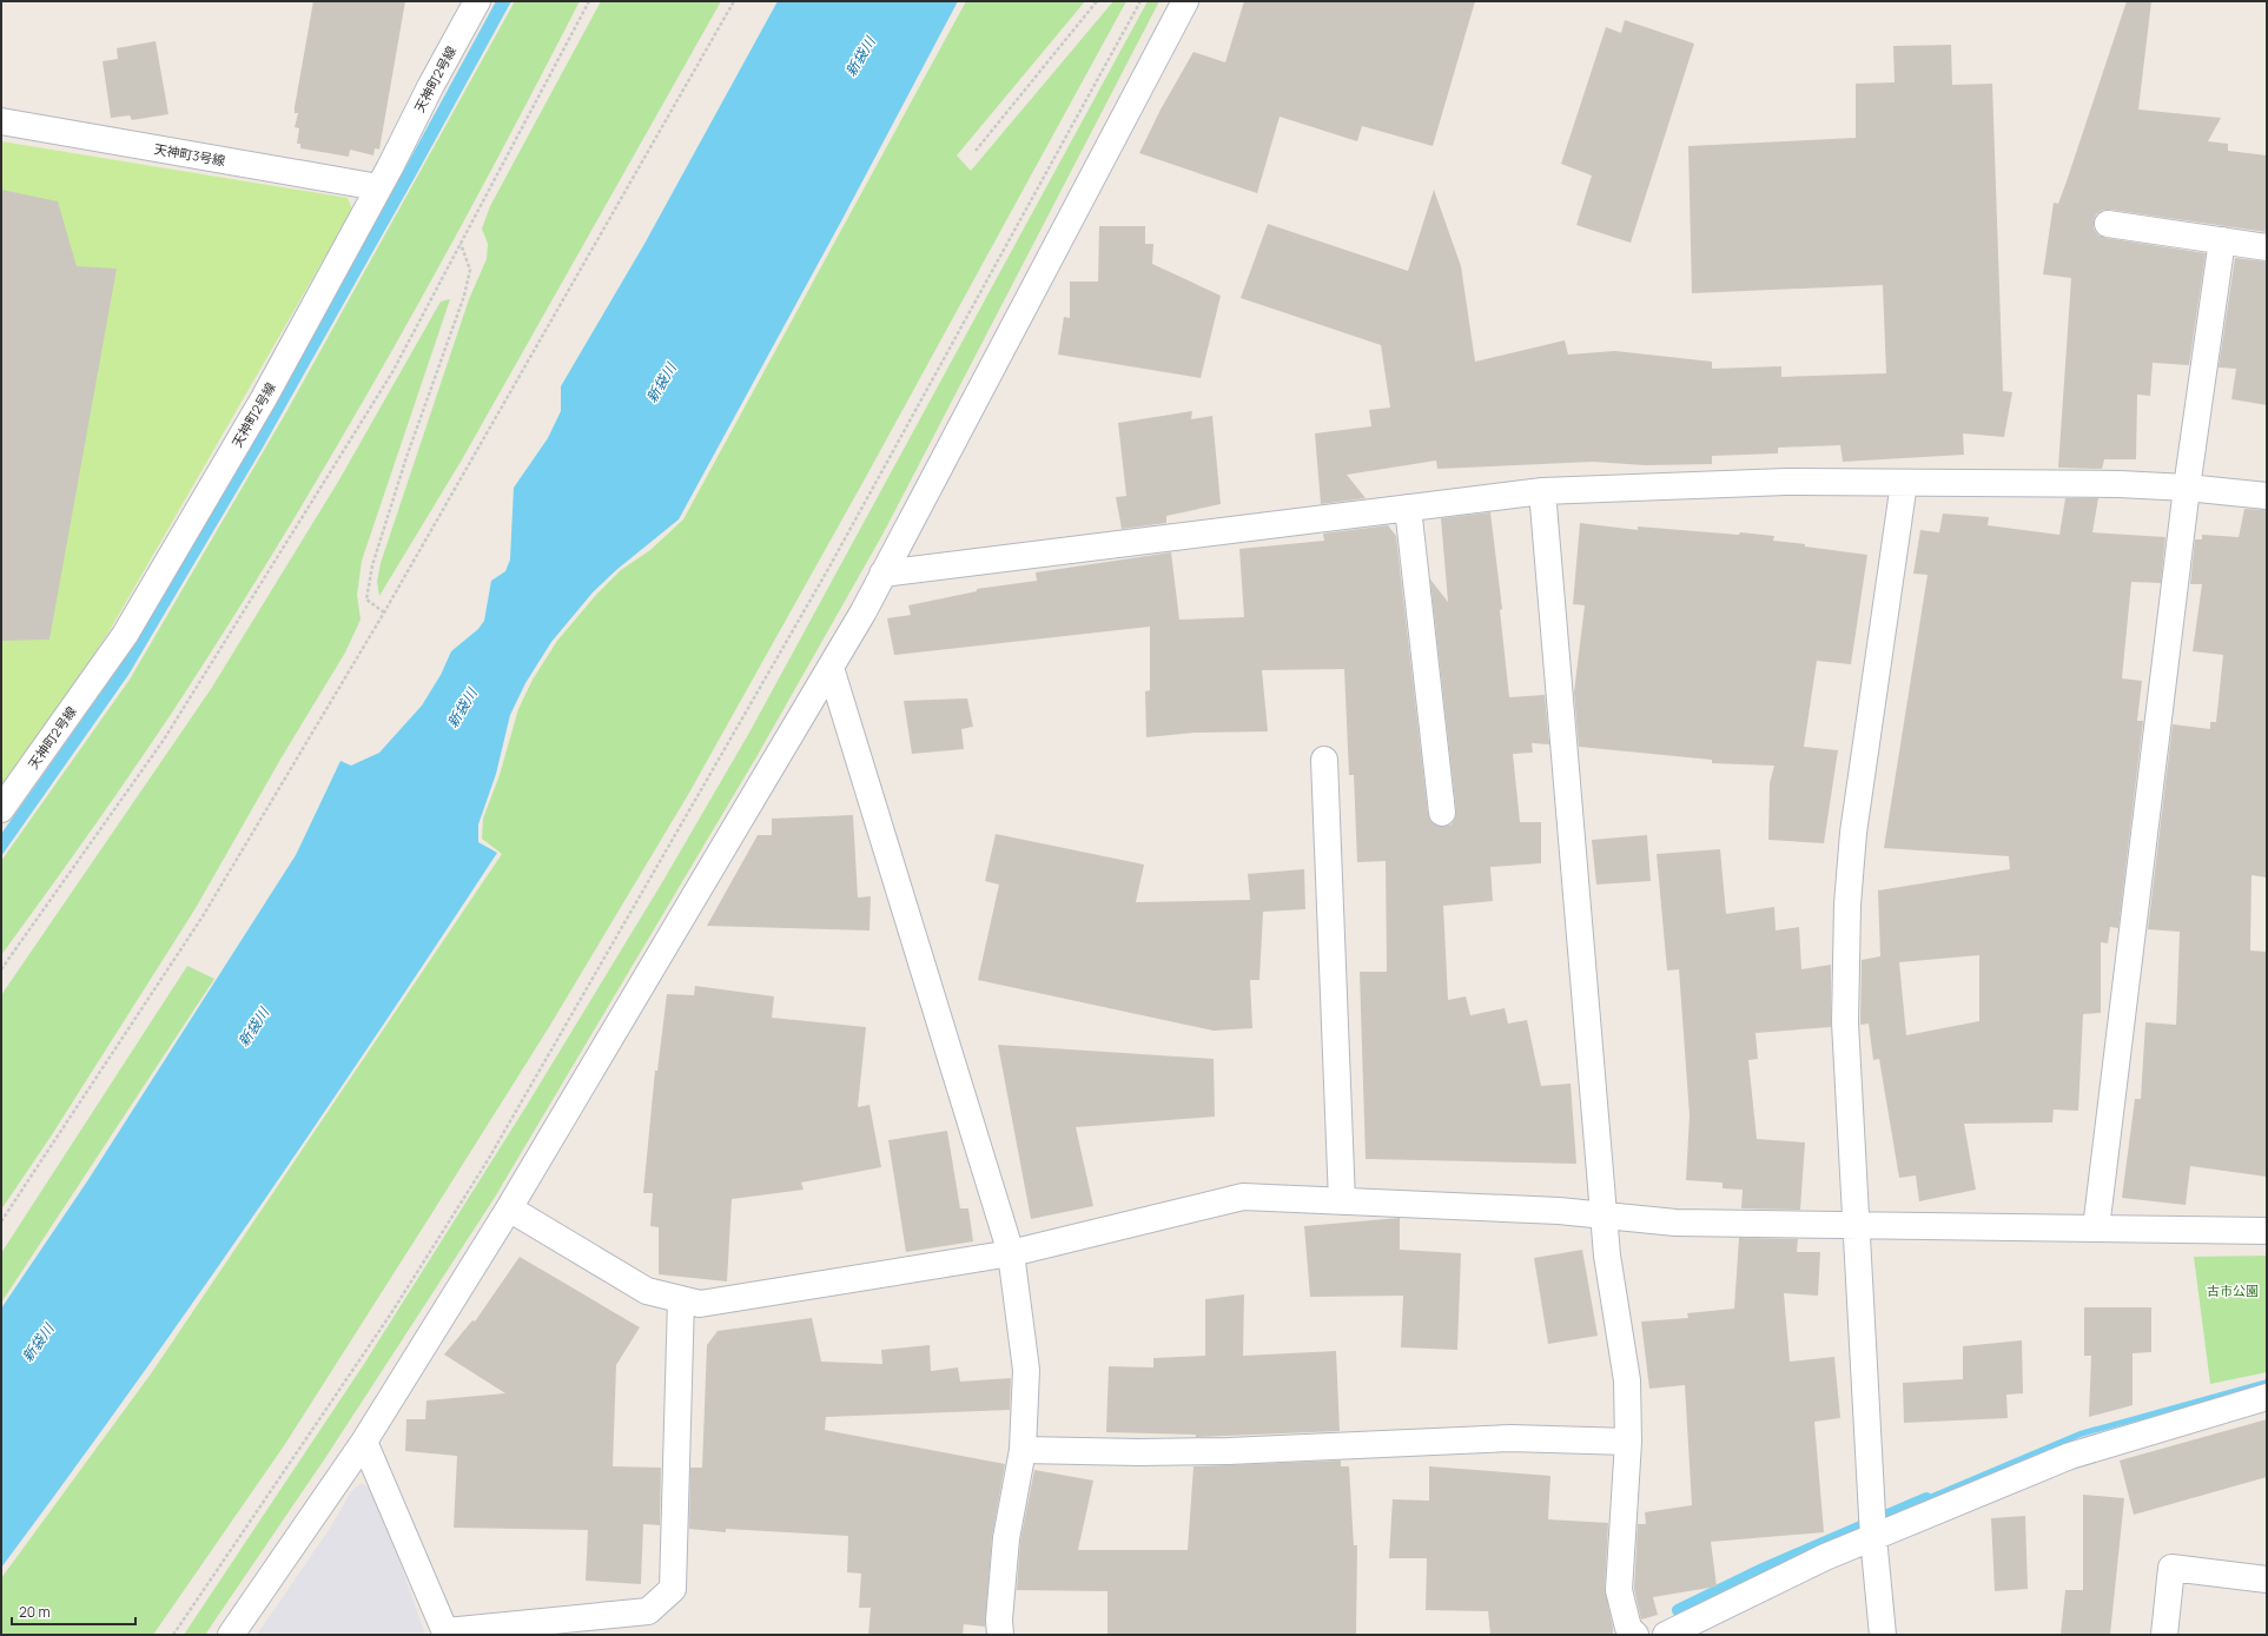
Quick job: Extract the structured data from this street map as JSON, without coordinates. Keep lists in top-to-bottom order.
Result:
{
  "streets": {
    "street": ["天神町2号線", "天神町3号線"]
  },
  "crossings": [
    ["天神町2号線", "天神町3号線"]
  ],
  "water": ["新袋川"],
  "parks": ["古市公園"],
  "scale_bar": "20 m"
}
